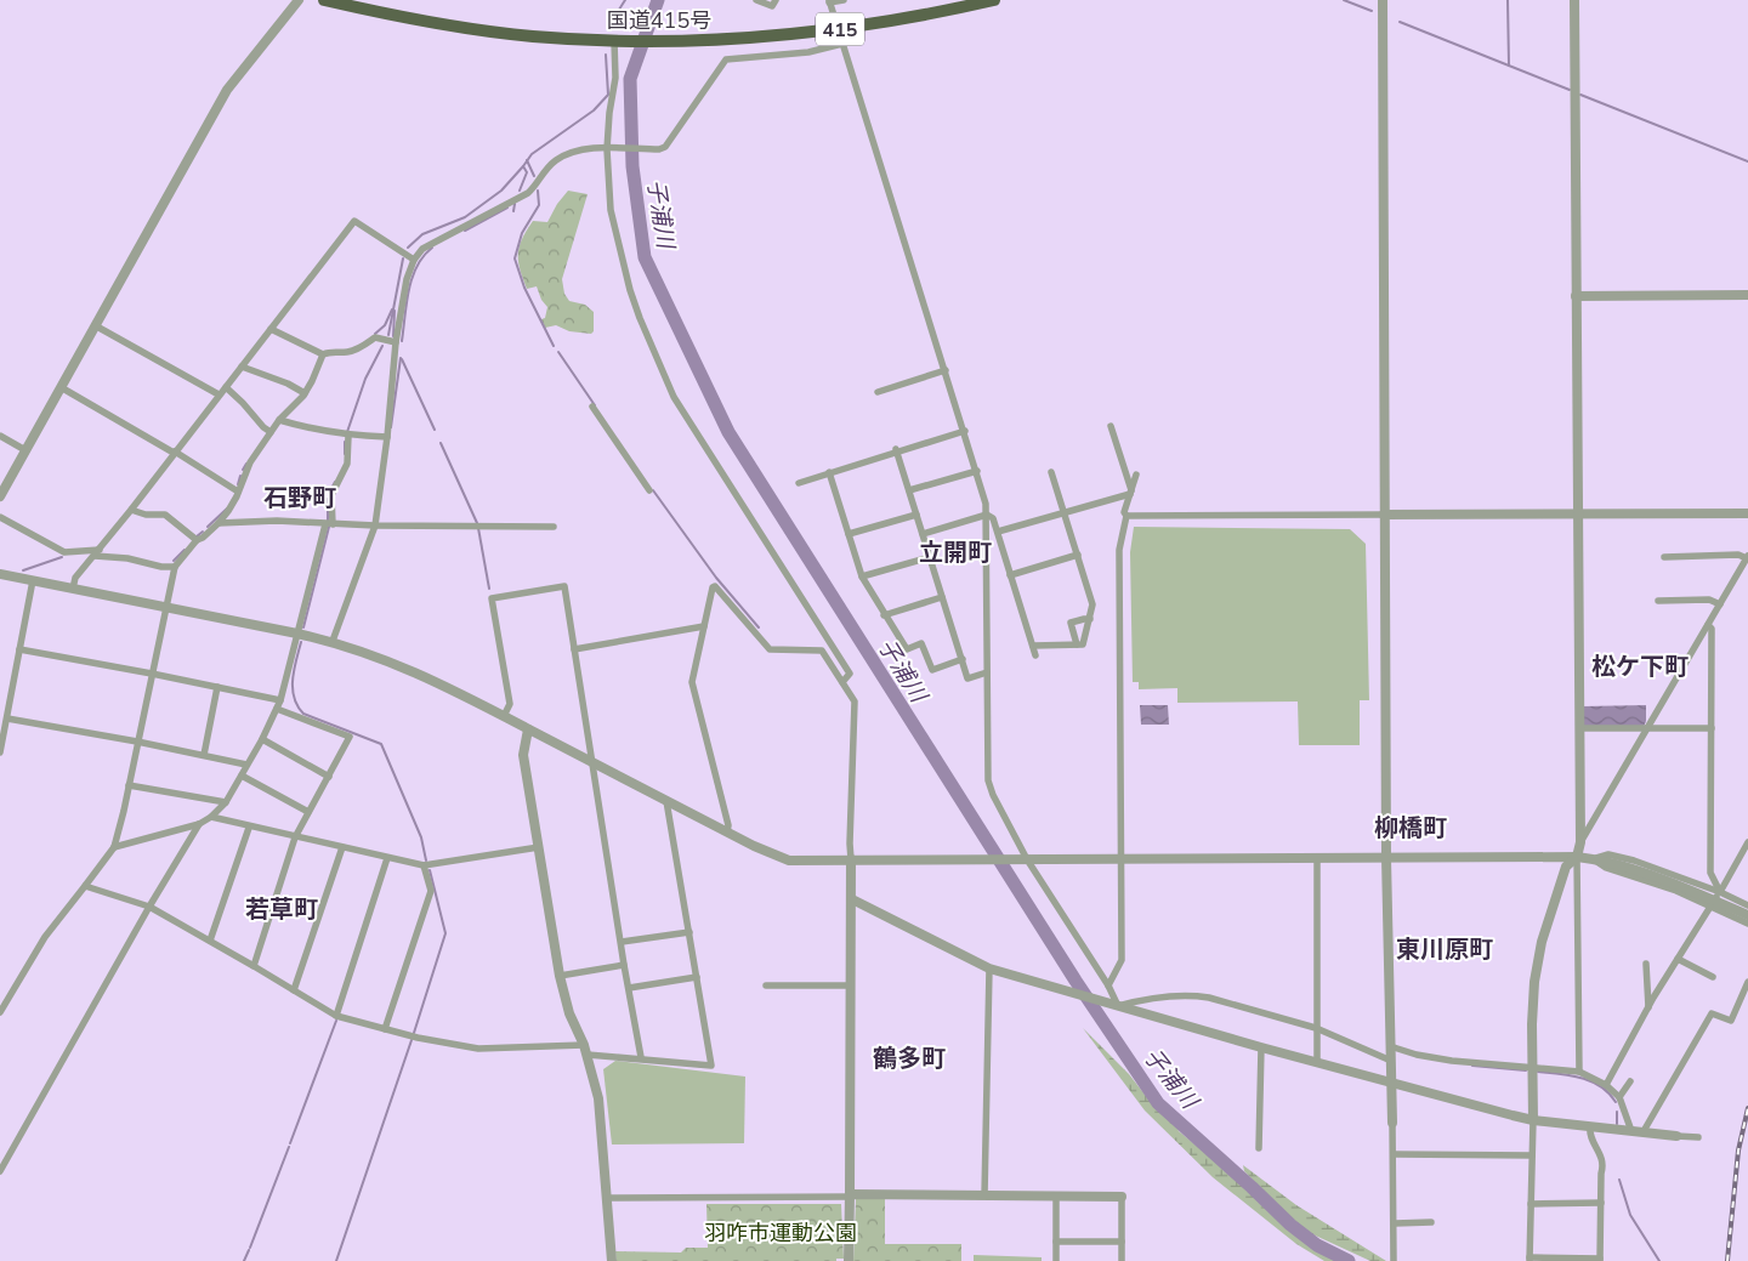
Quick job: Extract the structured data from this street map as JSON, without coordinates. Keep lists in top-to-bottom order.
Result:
{
  "streets": {
    "highway": ["国道415号", "415"]
  },
  "districts": [
    "石野町",
    "立開町",
    "松ケ下町",
    "柳橋町",
    "若草町",
    "東川原町",
    "鶴多町"
  ],
  "water": ["子浦川"],
  "parks": ["羽咋市運動公園"]
}
